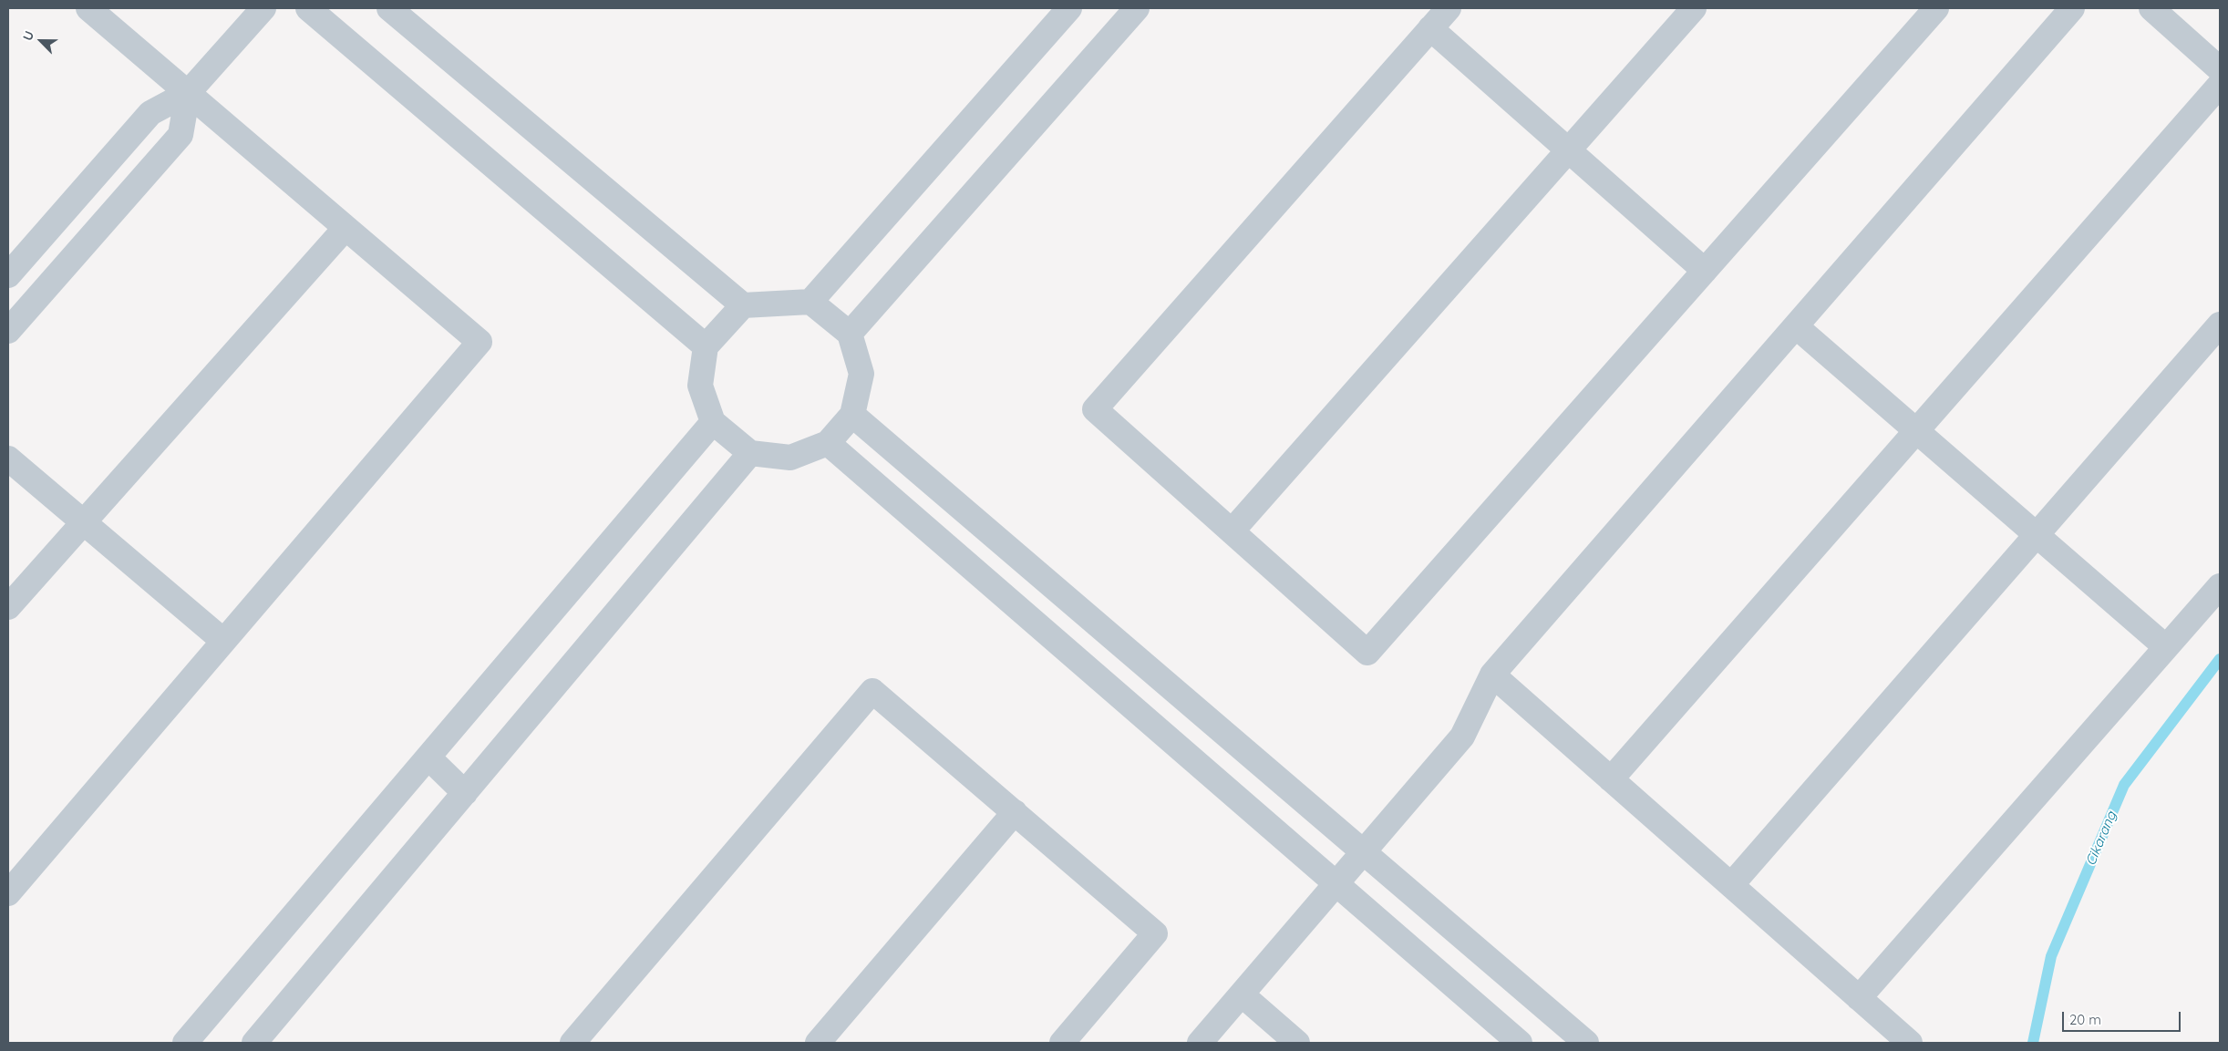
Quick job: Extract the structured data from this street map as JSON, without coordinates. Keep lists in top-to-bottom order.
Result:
{
  "water": ["Cikarang"],
  "scale_bar": "20 m",
  "north": "top left"
}
